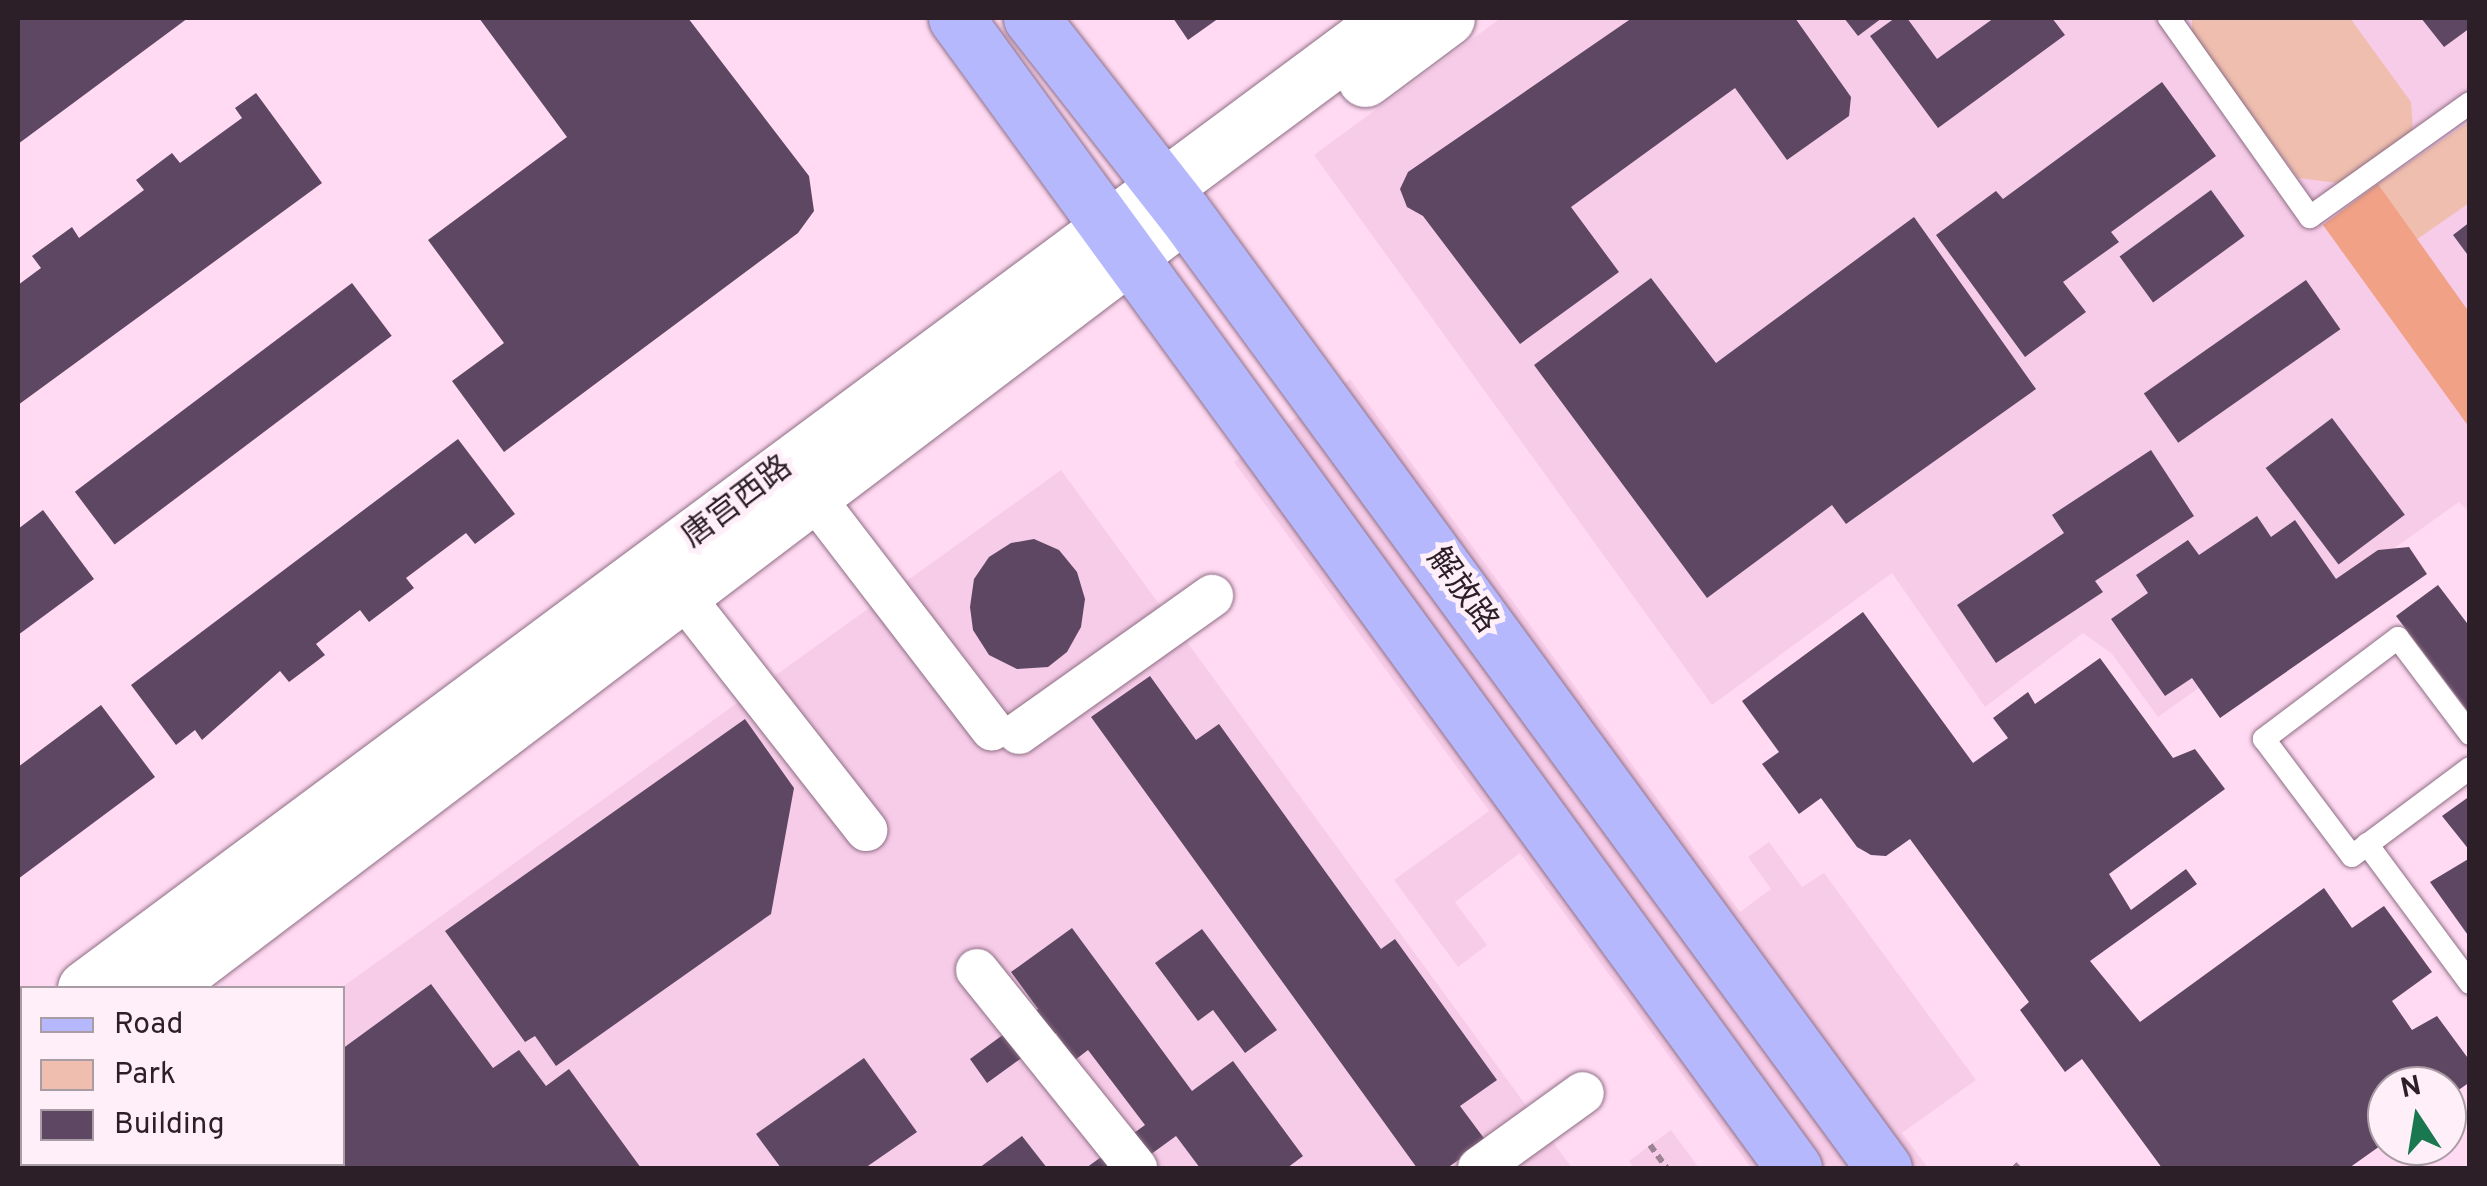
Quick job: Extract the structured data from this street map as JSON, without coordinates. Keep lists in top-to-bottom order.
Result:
{
  "streets": {
    "main road": ["唐宫西路", "解放路"]
  },
  "crossings": [
    ["唐宫西路", "解放路"]
  ],
  "legend": ["Road", "Park", "Building"],
  "north": "top"
}
